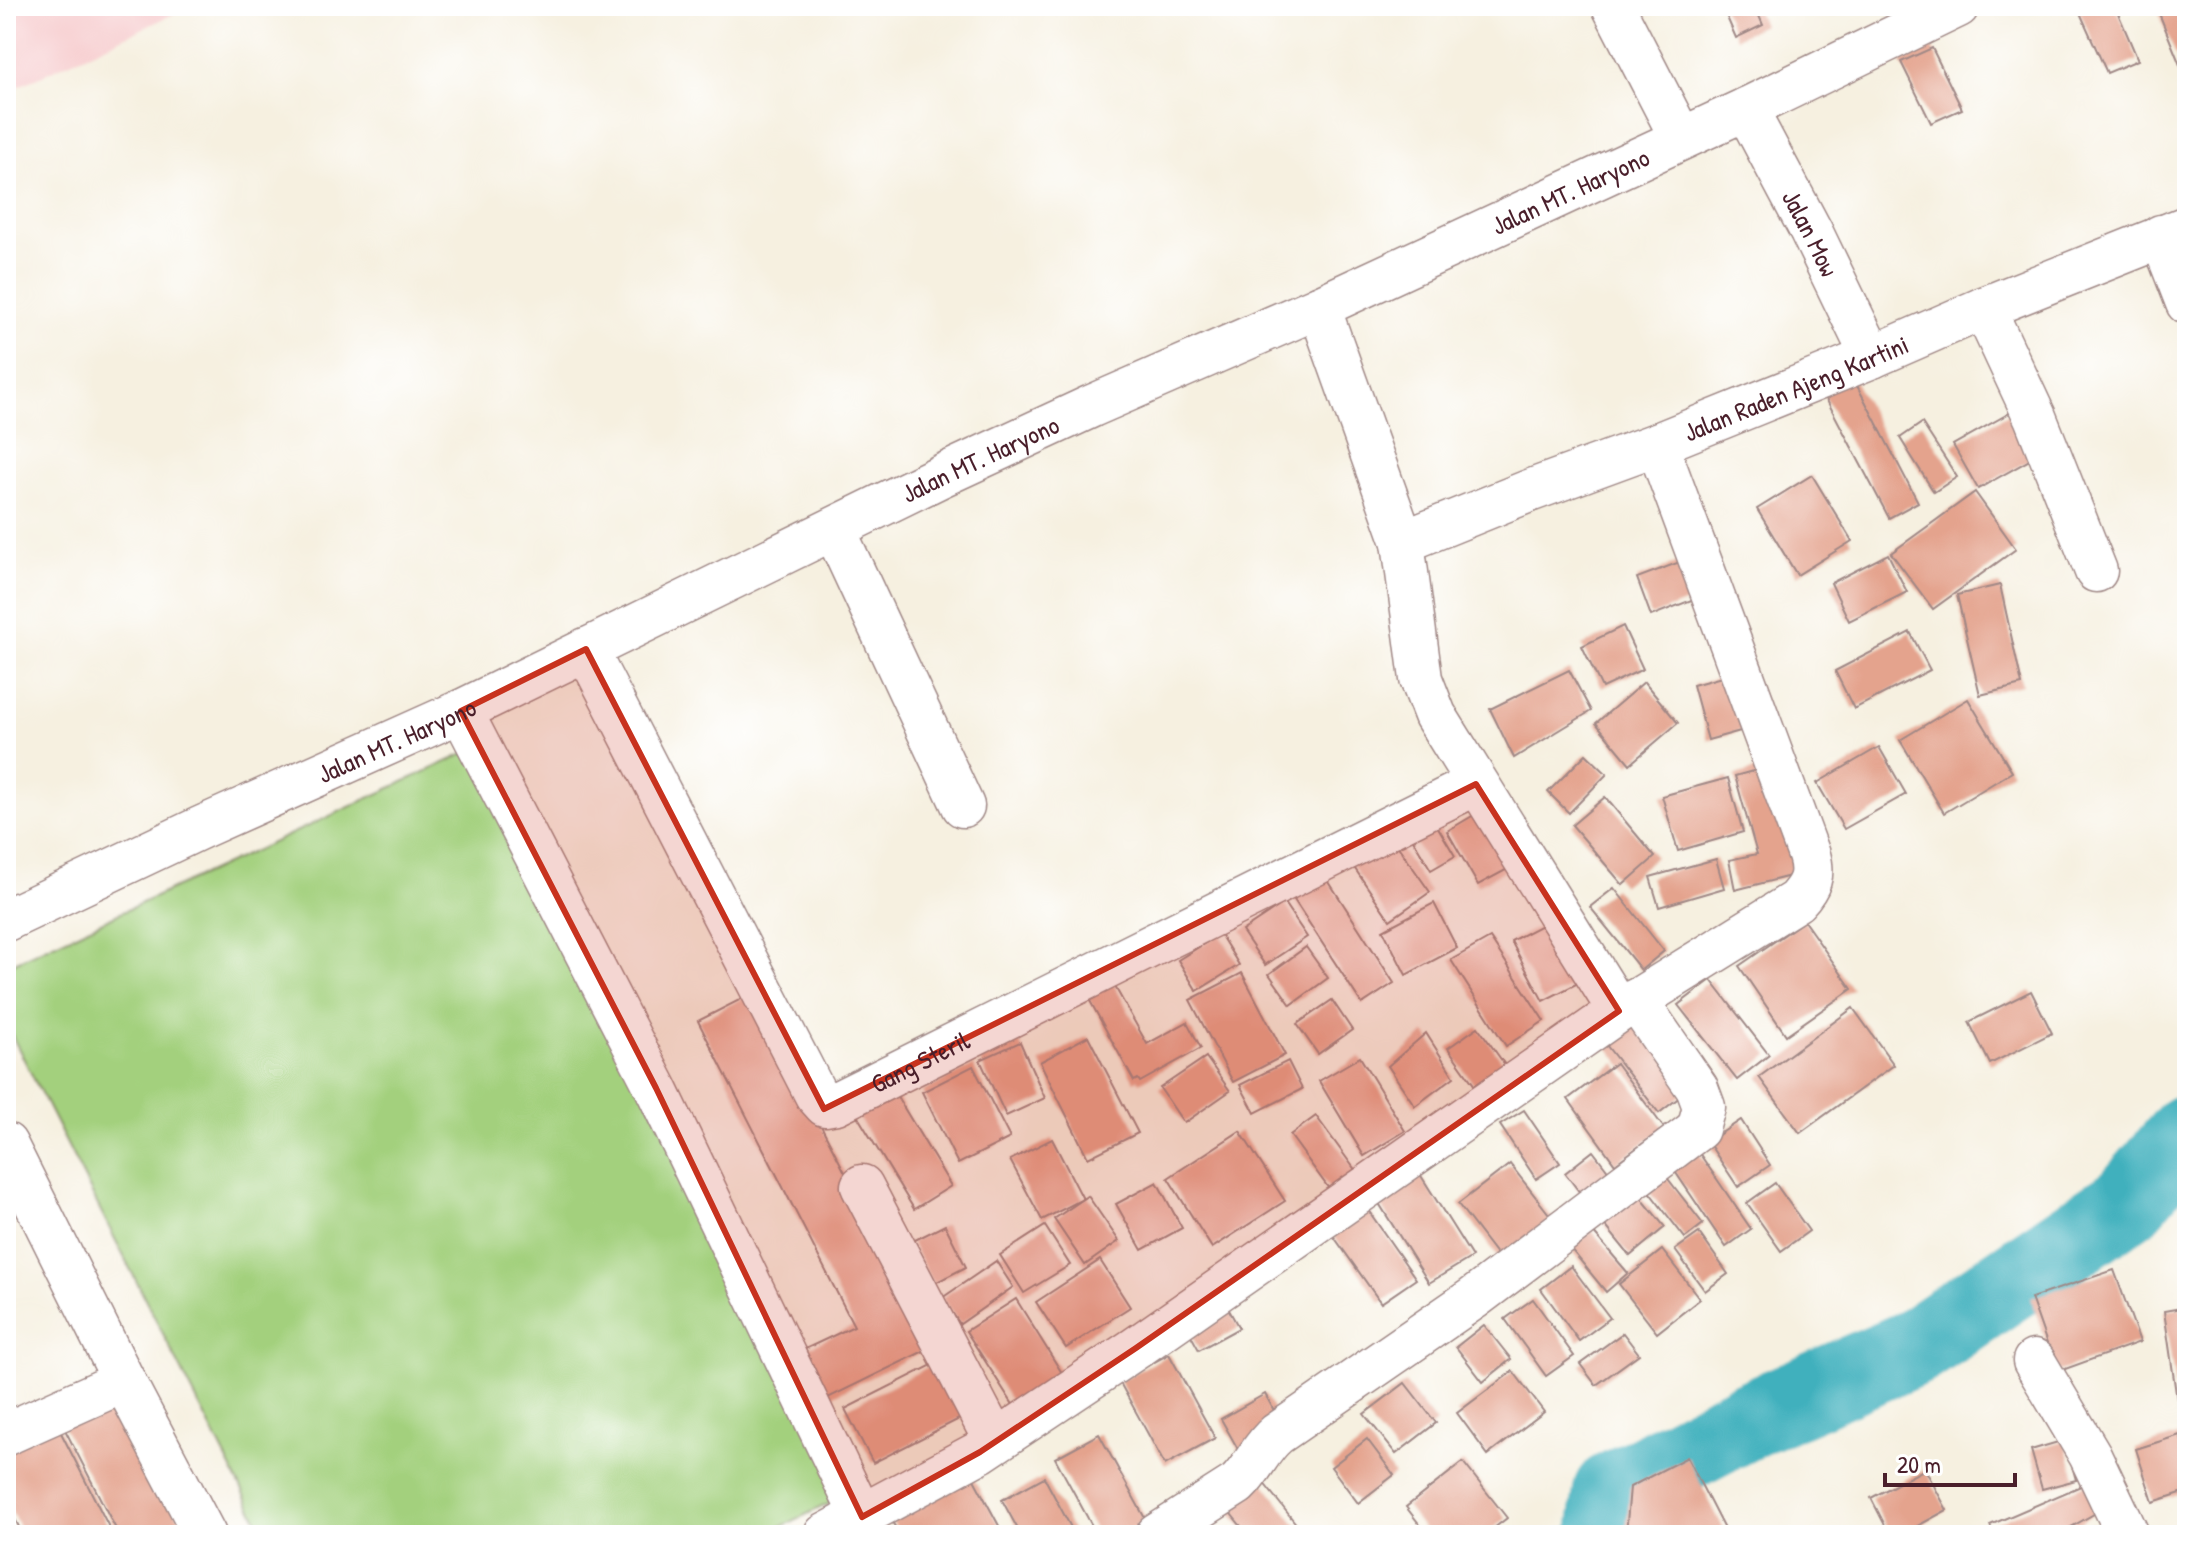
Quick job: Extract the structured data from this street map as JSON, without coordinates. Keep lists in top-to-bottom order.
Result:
{
  "streets": {
    "street": [
      "Jalan MT. Haryono",
      "Jalan Mow",
      "Jalan Raden Ajeng Kartini",
      "Gang Steril"
    ]
  },
  "crossings": [
    ["Jalan MT. Haryono", "Jalan Mow"],
    ["Jalan MT. Haryono", "Gang Steril"],
    ["Jalan Mow", "Jalan Raden Ajeng Kartini"]
  ],
  "scale_bar": "20 m"
}
